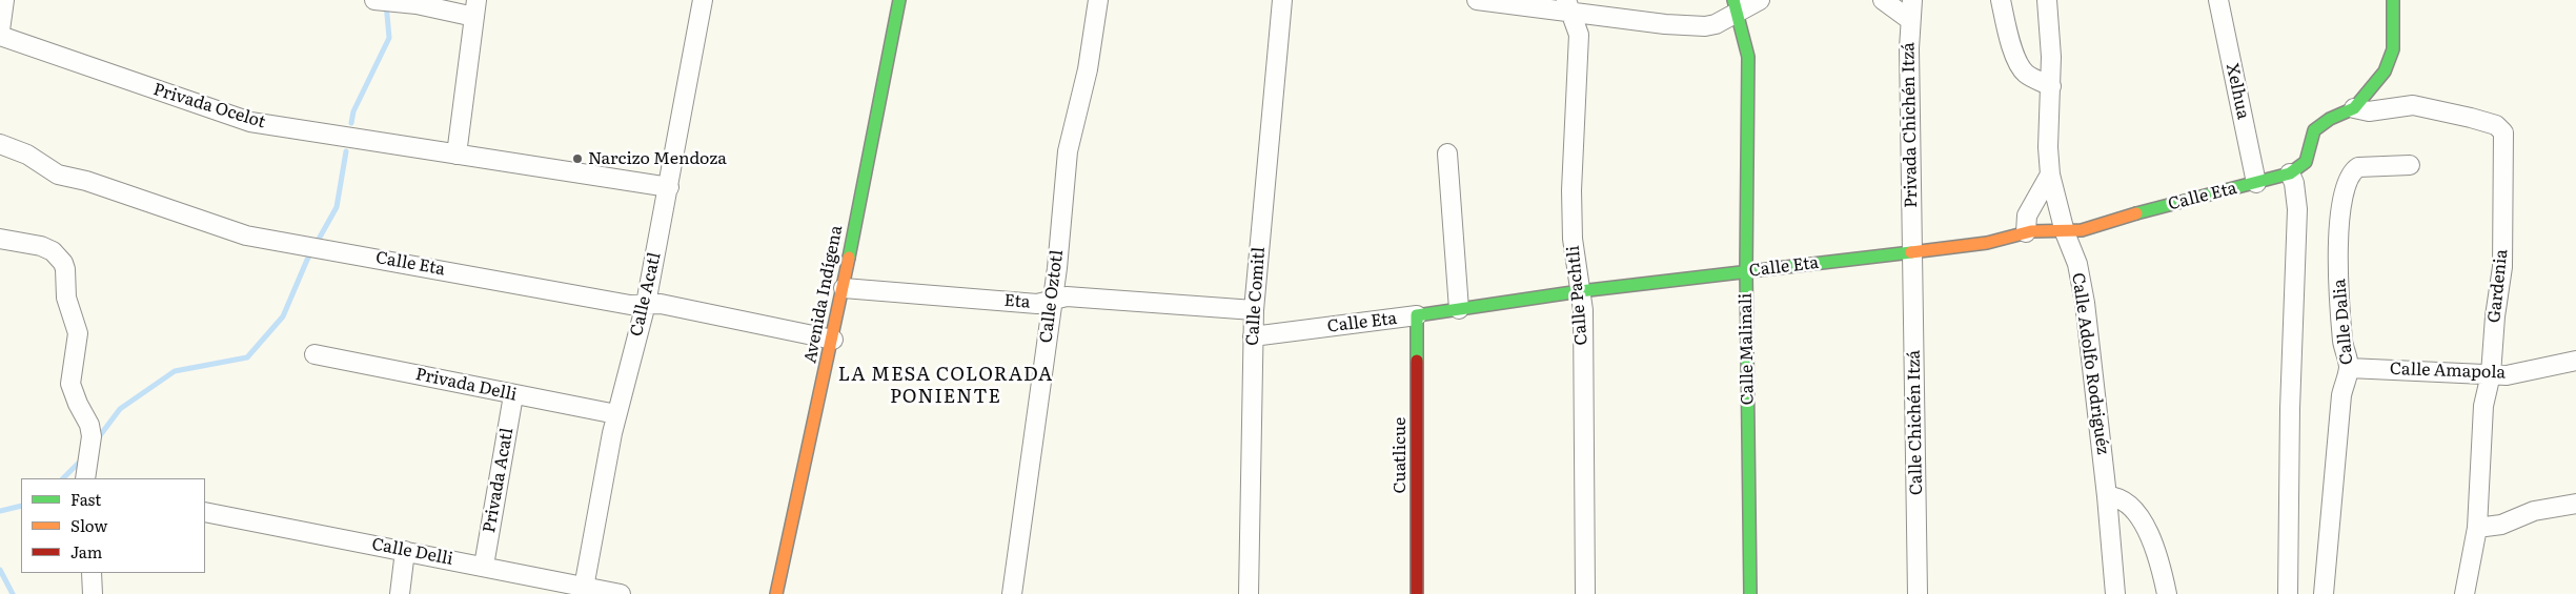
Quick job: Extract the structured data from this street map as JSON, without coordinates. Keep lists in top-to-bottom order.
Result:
{
  "streets": {
    "street": [
      "Xelhua",
      "Privada Ocelot",
      "Privada Chichén Itzá",
      "Calle Eta",
      "Gardenia",
      "Calle Acatl",
      "Avenida Indígena",
      "Calle Pachtli",
      "Calle Oztotl",
      "Calle Comitl",
      "Eta",
      "Calle Dalia",
      "Calle Malinali",
      "Calle Adolfo Rodriguéz",
      "Calle Amapola",
      "Privada Delli",
      "Calle Chichén Itzá",
      "Cuatlicue",
      "Privada Acatl",
      "Calle Delli"
    ]
  },
  "crossings": [
    ["Xelhua", "Calle Eta"],
    ["Privada Ocelot", "Calle Acatl"],
    ["Privada Chichén Itzá", "Calle Eta"],
    ["Privada Chichén Itzá", "Calle Chichén Itzá"],
    ["Calle Eta", "Gardenia"],
    ["Calle Eta", "Calle Acatl"],
    ["Calle Eta", "Avenida Indígena"],
    ["Calle Eta", "Calle Pachtli"],
    ["Calle Eta", "Calle Comitl"],
    ["Calle Eta", "Calle Malinali"],
    ["Calle Eta", "Calle Adolfo Rodriguéz"],
    ["Calle Eta", "Calle Chichén Itzá"],
    ["Calle Eta", "Cuatlicue"],
    ["Gardenia", "Calle Amapola"],
    ["Calle Acatl", "Privada Delli"],
    ["Calle Acatl", "Calle Delli"],
    ["Avenida Indígena", "Eta"],
    ["Calle Oztotl", "Eta"],
    ["Calle Comitl", "Eta"],
    ["Calle Dalia", "Calle Amapola"],
    ["Privada Delli", "Privada Acatl"],
    ["Privada Acatl", "Calle Delli"]
  ],
  "districts": ["LA MESA COLORADA PONIENTE"],
  "places": ["Narcizo Mendoza"],
  "legend": ["Fast", "Slow", "Jam"]
}
